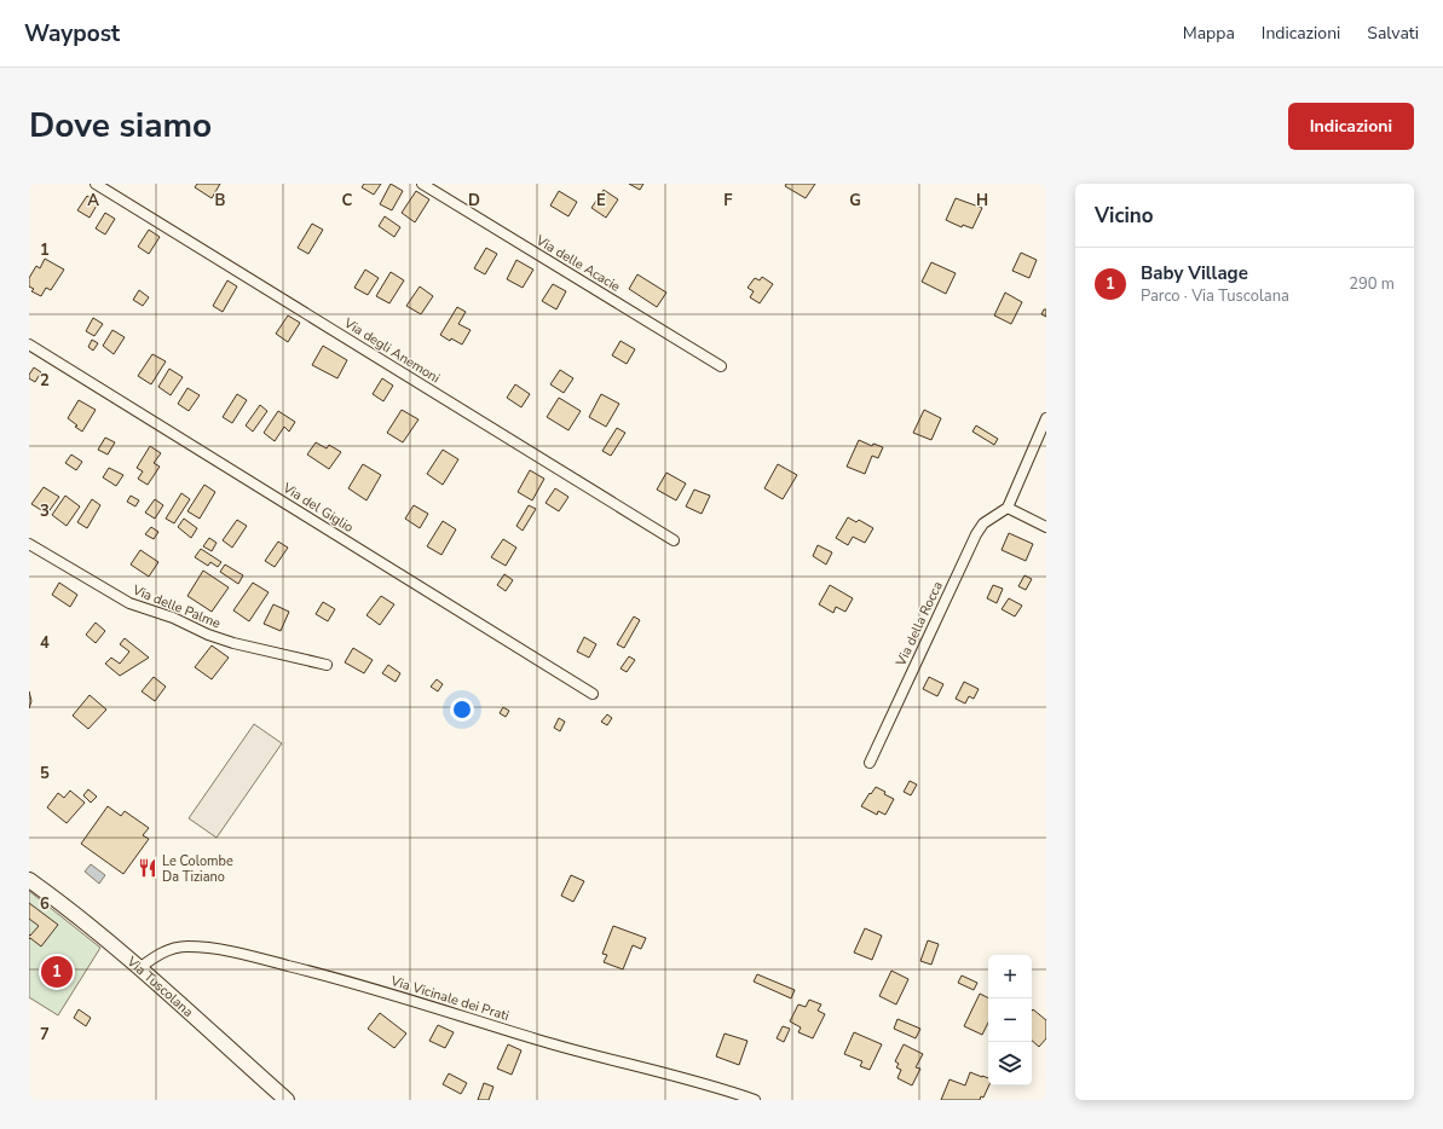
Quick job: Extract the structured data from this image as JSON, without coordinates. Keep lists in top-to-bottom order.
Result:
{
  "streets": {
    "main road": ["Via Tuscolana"],
    "street": [
      "Via delle Acacie",
      "Via degli Anemoni",
      "Via del Giglio",
      "Via delle Palme",
      "Via della Rocca",
      "Via Vicinale dei Prati"
    ]
  },
  "crossings": [
    ["Via Tuscolana", "Via Vicinale dei Prati"]
  ],
  "places": {
    "restaurant": ["Le Colombe Da Tiziano"]
  },
  "page": {
    "header": "Waypost",
    "nav": ["Mappa", "Indicazioni", "Salvati"],
    "title": "Dove siamo",
    "buttons": "Indicazioni",
    "heading": "Vicino",
    "list": [
      {
        "mark": "1",
        "name": "Baby Village",
        "note": "Parco · Via Tuscolana",
        "value": "290 m"
      }
    ],
    "pins": "1",
    "map_buttons": ["+", "−"]
  },
  "grid": {
    "columns": [
      "A",
      "B",
      "C",
      "D",
      "E",
      "F",
      "G",
      "H"
    ],
    "rows": [
      "1",
      "2",
      "3",
      "4",
      "5",
      "6",
      "7"
    ]
  }
}
